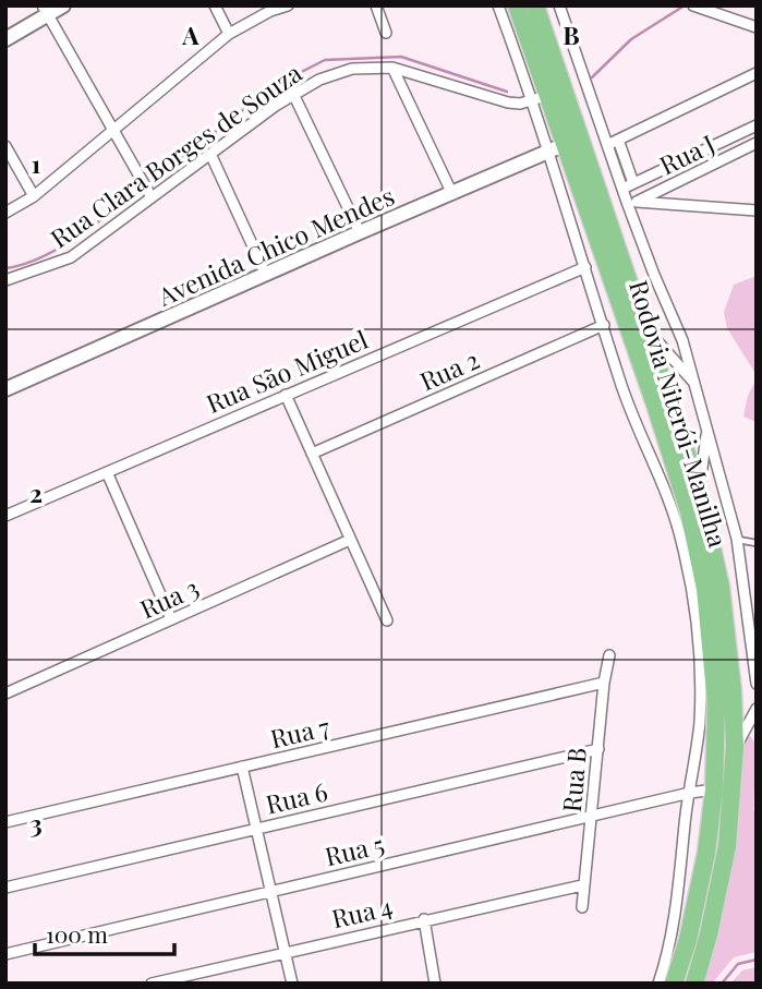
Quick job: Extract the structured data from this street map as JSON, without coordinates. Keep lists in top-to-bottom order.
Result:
{
  "streets": {
    "highway": ["Rodovia Niterói-Manilha"],
    "street": [
      "Rua J",
      "Rua Clara Borges de Souza",
      "Avenida Chico Mendes",
      "Rua 2",
      "Rua São Miguel",
      "Rua 3",
      "Rua 7",
      "Rua B",
      "Rua 6",
      "Rua 5",
      "Rua 4"
    ]
  },
  "crossings": [
    ["Rua Clara Borges de Souza", "Rodovia Niterói-Manilha"],
    ["Avenida Chico Mendes", "Rodovia Niterói-Manilha"],
    ["Rodovia Niterói-Manilha", "Rua 5"],
    ["Rua 7", "Rua B"],
    ["Rua B", "Rua 6"],
    ["Rua B", "Rua 5"],
    ["Rua B", "Rua 4"]
  ],
  "scale_bar": "100 m",
  "grid": {
    "columns": ["A", "B"],
    "rows": ["1", "2", "3"]
  }
}
